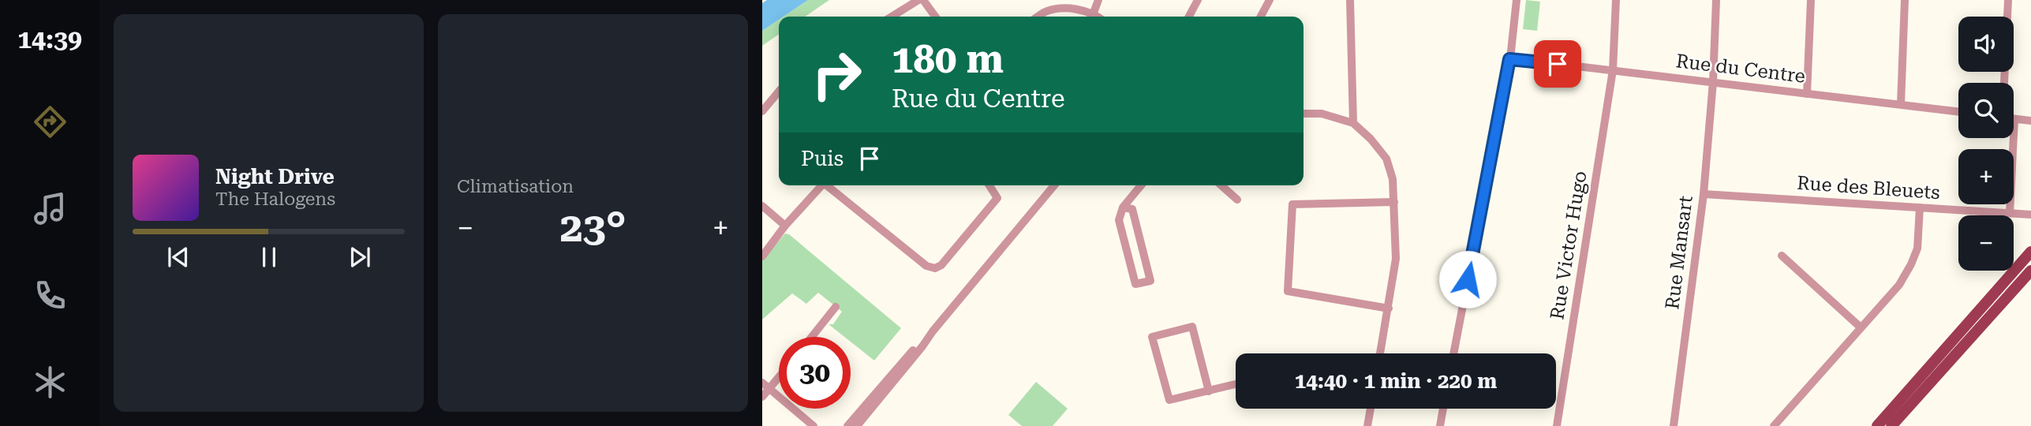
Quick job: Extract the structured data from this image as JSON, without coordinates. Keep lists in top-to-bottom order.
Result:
{
  "streets": {
    "street": [
      "Rue du Centre",
      "Rue des Bleuets",
      "Rue Victor Hugo",
      "Rue Mansart"
    ]
  },
  "crossings": [
    ["Rue du Centre", "Rue Victor Hugo"],
    ["Rue du Centre", "Rue Mansart"],
    ["Rue des Bleuets", "Rue Mansart"]
  ],
  "page": {
    "tabs": "14:39",
    "tile": "Climatisation",
    "map_buttons": ["+", "−"],
    "turn": ["180 m", "Rue du Centre"],
    "then": "Puis",
    "song": ["Night Drive", "The Halogens"],
    "heat": ["−", "23°", "+"],
    "limit": "30",
    "trip": "14:40 · 1 min · 220 m"
  }
}
